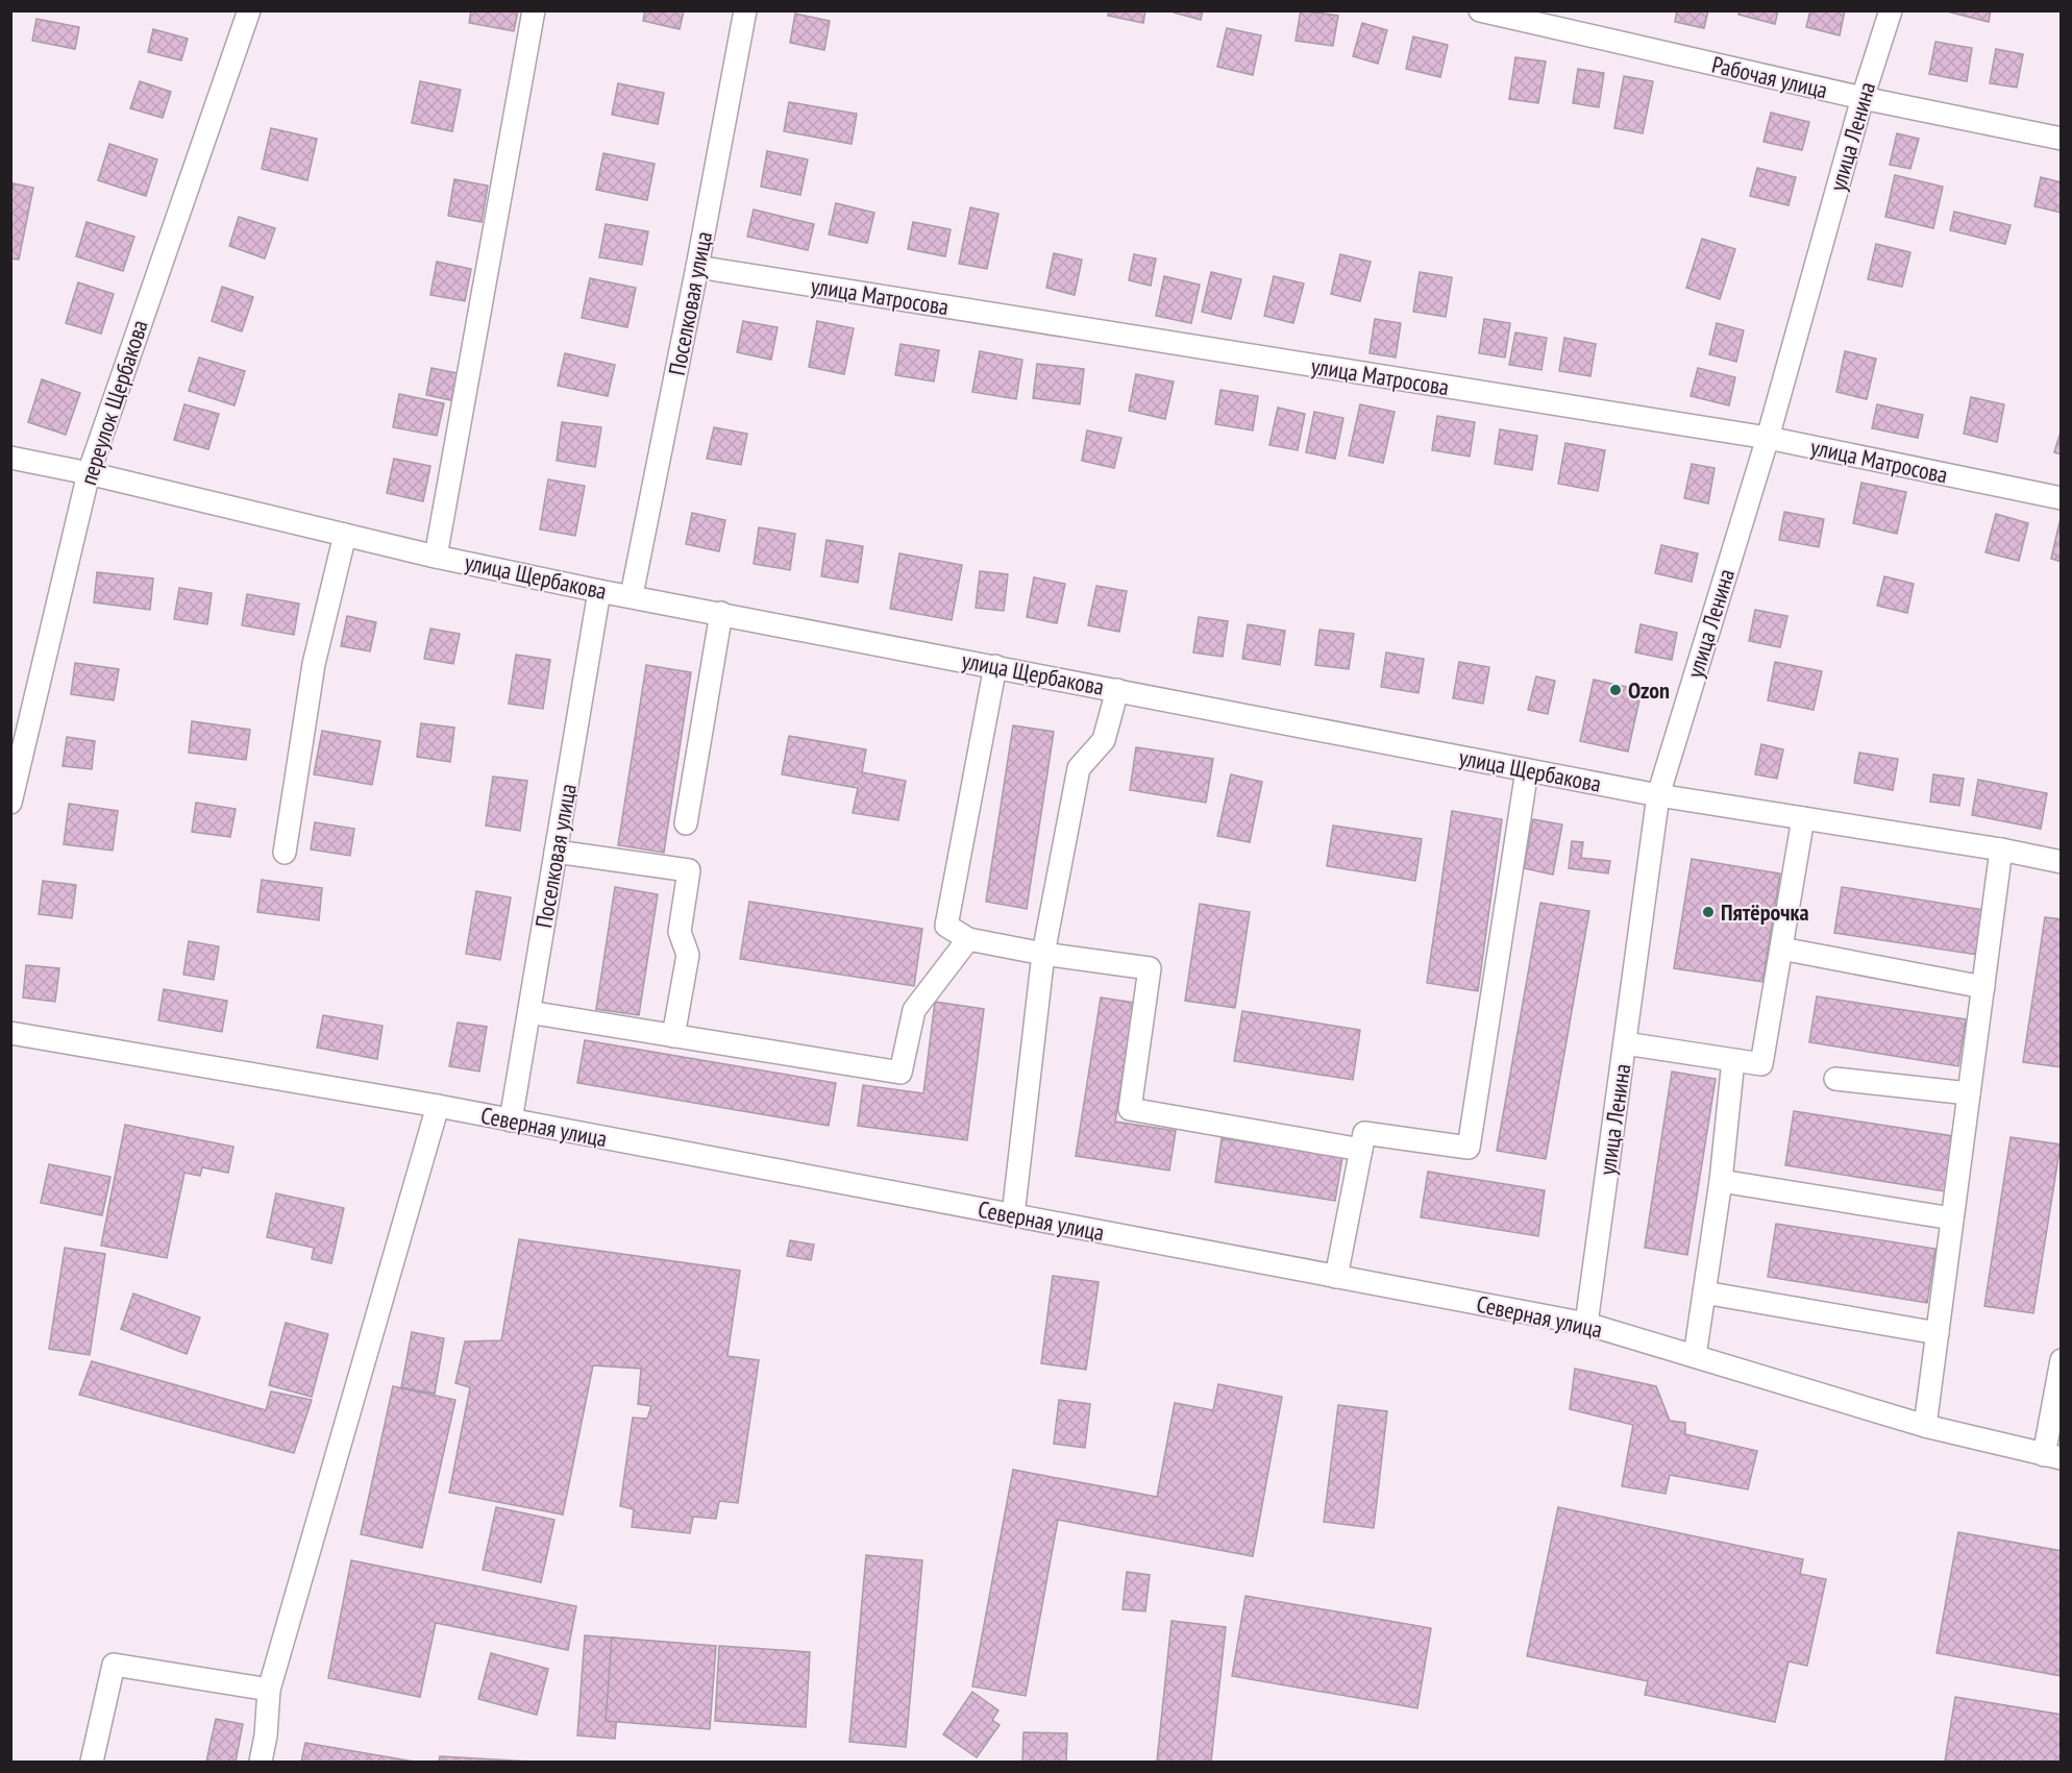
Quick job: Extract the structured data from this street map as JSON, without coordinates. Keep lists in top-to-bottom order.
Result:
{
  "streets": {
    "street": [
      "Рабочая улица",
      "улица Ленина",
      "улица Матросова",
      "Поселковая улица",
      "переулок Щербакова",
      "улица Щербакова",
      "Северная улица"
    ]
  },
  "crossings": [
    ["Рабочая улица", "улица Ленина"],
    ["улица Ленина", "улица Матросова"],
    ["улица Ленина", "улица Щербакова"],
    ["улица Ленина", "Северная улица"],
    ["улица Матросова", "Поселковая улица"],
    ["Поселковая улица", "улица Щербакова"],
    ["Поселковая улица", "Северная улица"],
    ["переулок Щербакова", "улица Щербакова"]
  ],
  "places": ["Ozon", "Пятёрочка"]
}
